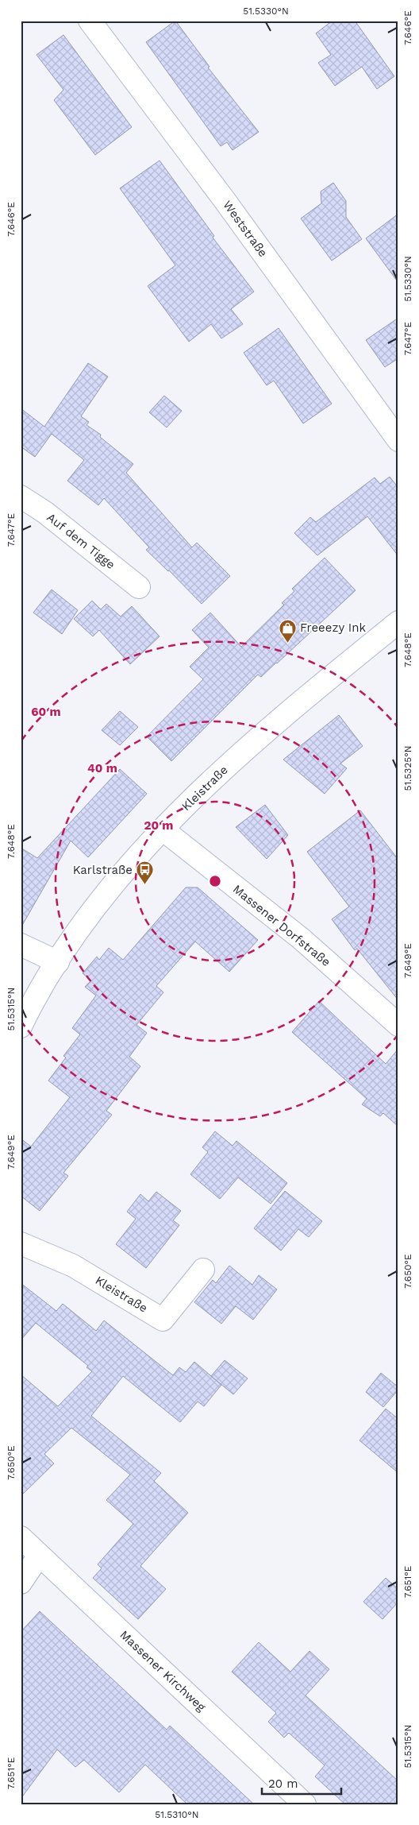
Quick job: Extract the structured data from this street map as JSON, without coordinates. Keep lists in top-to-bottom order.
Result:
{
  "streets": {
    "street": [
      "Weststraße",
      "Auf dem Tigge",
      "Kleistraße",
      "Massener Dorfstraße",
      "Massener Kirchweg"
    ]
  },
  "crossings": [
    ["Kleistraße", "Massener Dorfstraße"]
  ],
  "places": {
    "shop": ["Freeezy Ink"],
    "bus stop": ["Karlstraße"]
  },
  "scale_bar": "20 m",
  "coordinates": [
    "51.5330°N",
    "7.646°E",
    "7.647°E",
    "7.648°E",
    "51.5325°N",
    "7.649°E",
    "51.5315°N",
    "7.650°E",
    "7.651°E",
    "51.5310°N"
  ],
  "rings": ["60 m", "40 m", "20 m"]
}
